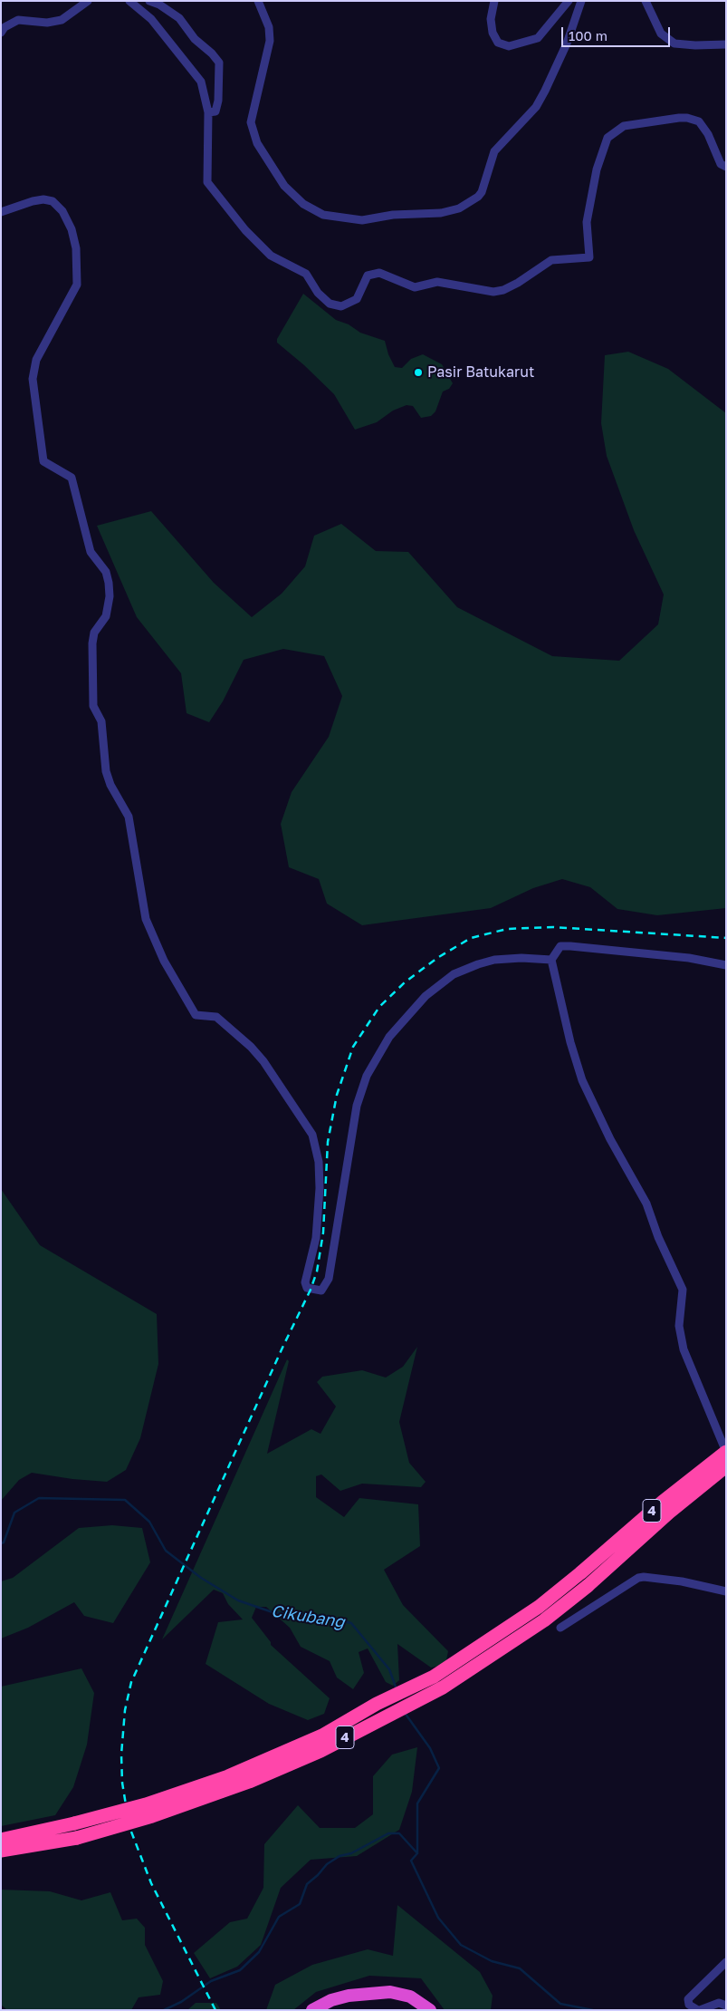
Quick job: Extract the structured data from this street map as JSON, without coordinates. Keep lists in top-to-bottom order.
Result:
{
  "streets": {
    "highway": ["4"]
  },
  "water": ["Cikubang"],
  "places": ["Pasir Batukarut"],
  "scale_bar": "100 m"
}
